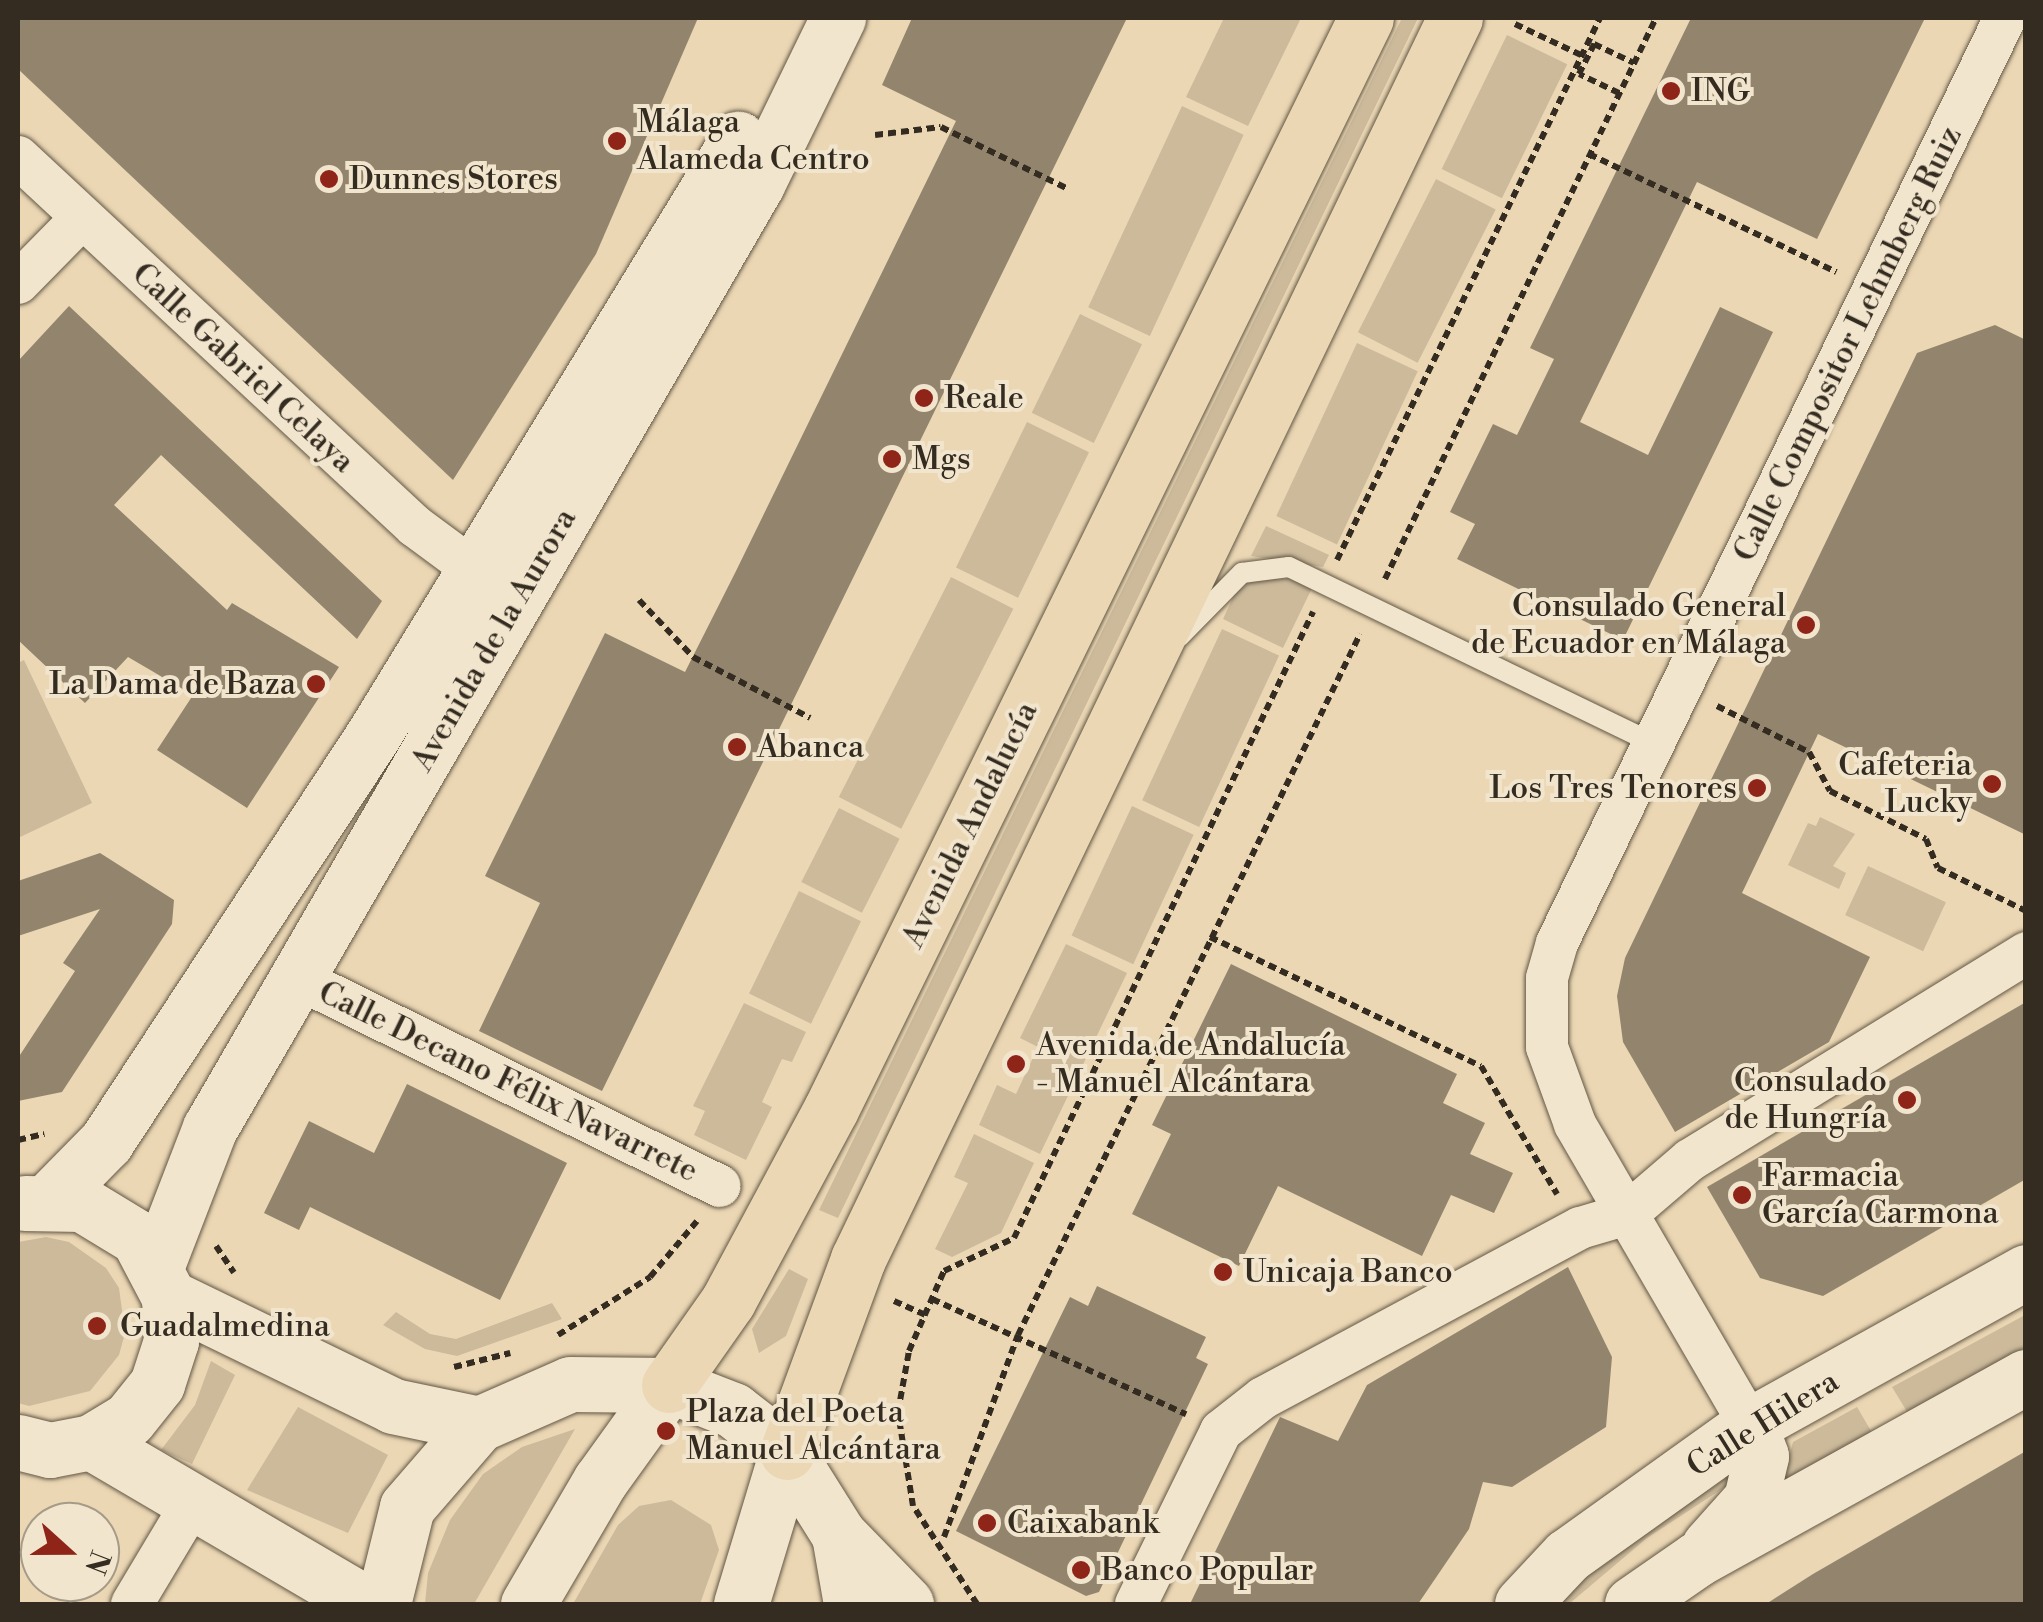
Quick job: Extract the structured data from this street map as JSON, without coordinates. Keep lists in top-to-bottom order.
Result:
{
  "streets": {
    "main road": ["Avenida de la Aurora", "Avenida Andalucía", "Calle Hilera"],
    "street": ["Calle Compositor Lehmberg Ruiz", "Calle Gabriel Celaya", "Calle Decano Félix Navarrete"]
  },
  "crossings": [
    ["Calle Compositor Lehmberg Ruiz", "Calle Hilera"],
    ["Calle Gabriel Celaya", "Avenida de la Aurora"],
    ["Avenida de la Aurora", "Calle Decano Félix Navarrete"]
  ],
  "places": [
    "ING",
    "Málaga Alameda Centro",
    "Dunnes Stores",
    "Reale",
    "Mgs",
    "Consulado General de Ecuador en Málaga",
    "La Dama de Baza",
    "Abanca",
    "Cafeteria Lucky",
    "Los Tres Tenores",
    "Avenida de Andalucía - Manuel Alcántara",
    "Consulado de Hungría",
    "Farmacia García Carmona",
    "Unicaja Banco",
    "Guadalmedina",
    "Plaza del Poeta Manuel Alcántara",
    "Caixabank",
    "Banco Popular"
  ],
  "north": "right"
}
